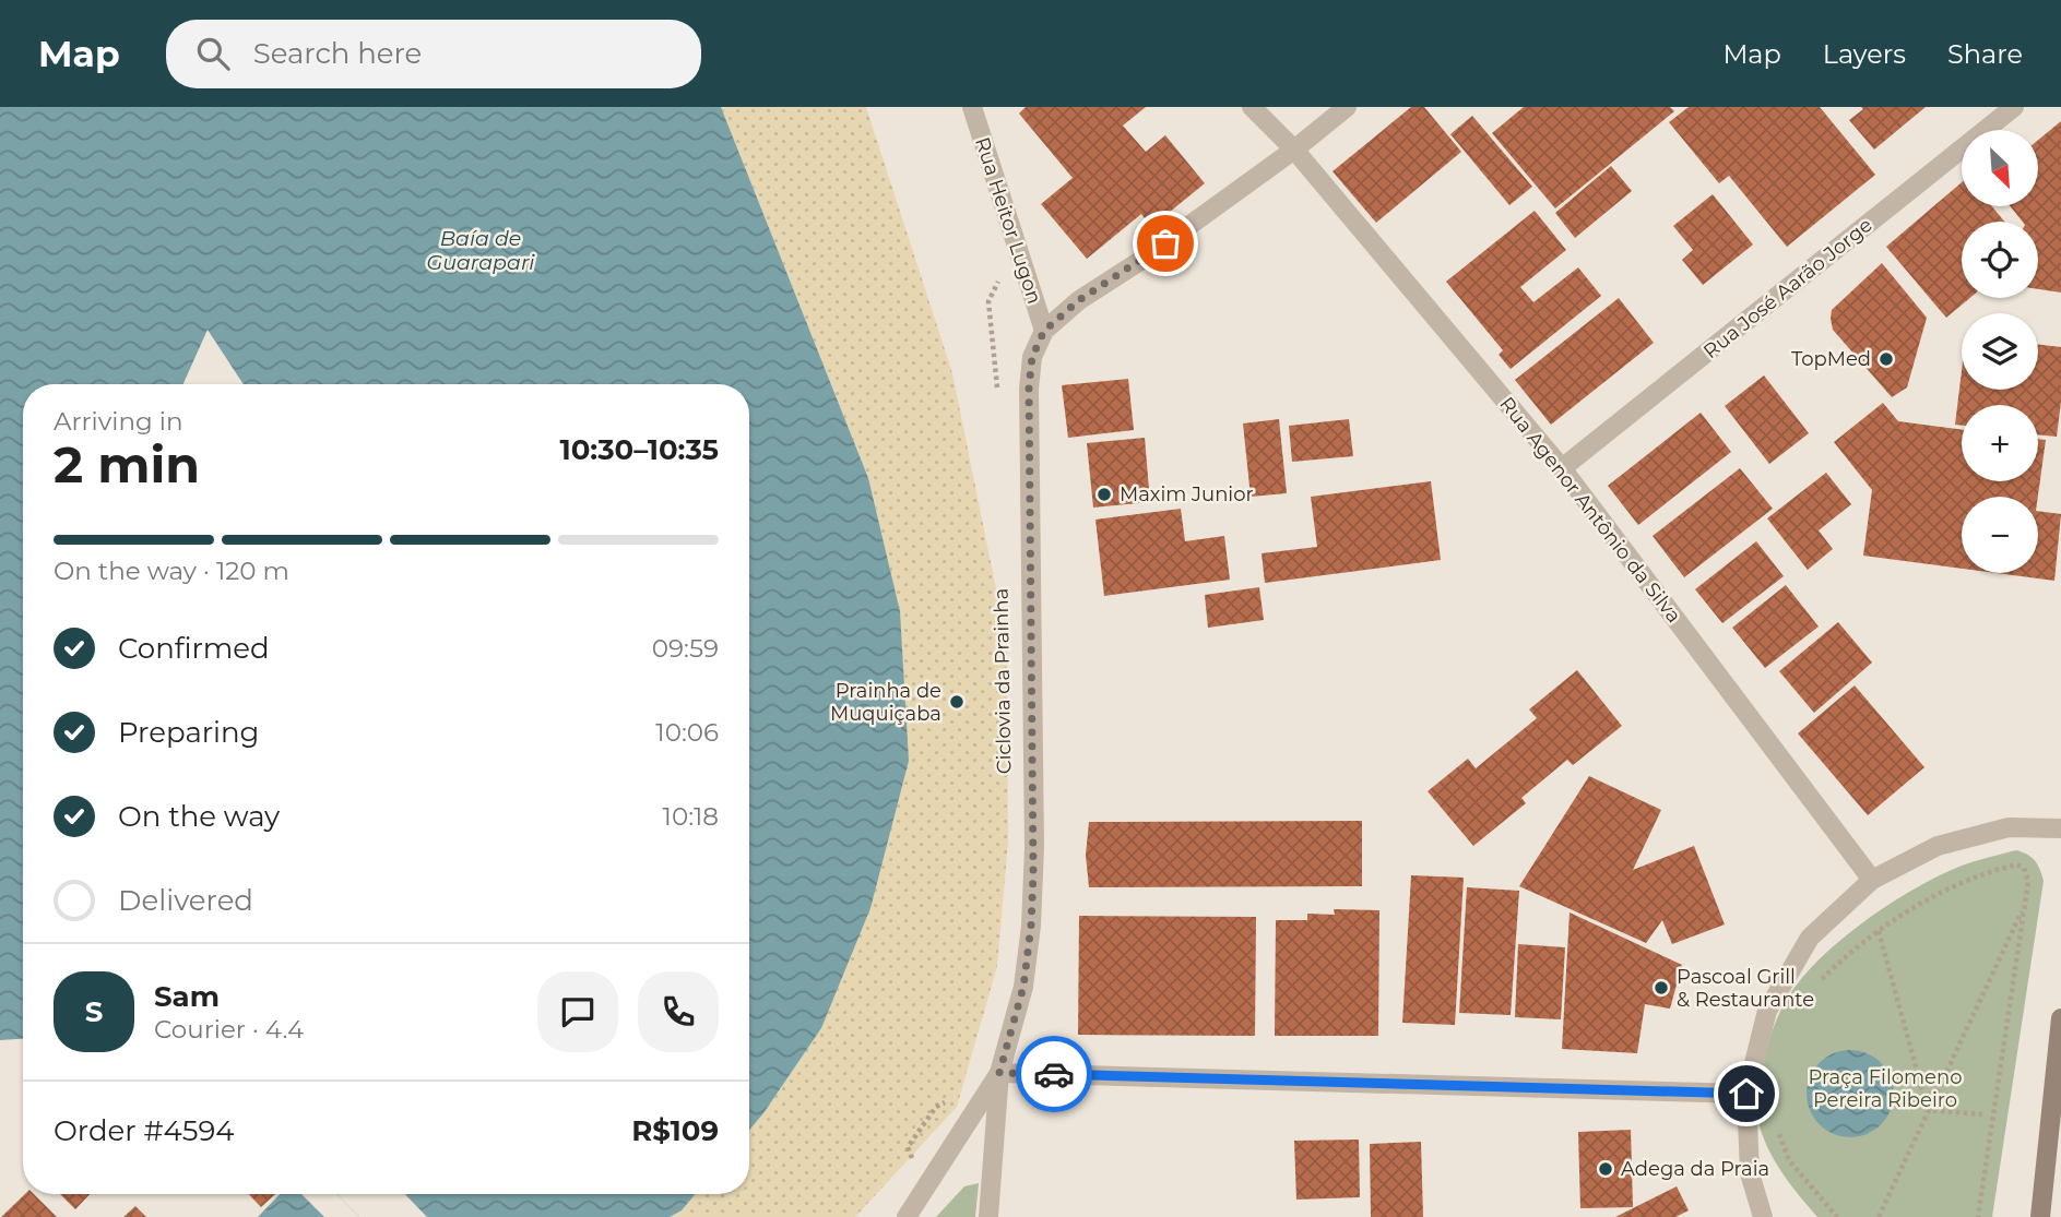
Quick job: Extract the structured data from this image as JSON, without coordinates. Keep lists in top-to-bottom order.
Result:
{
  "streets": {
    "street": ["Rua Heitor Lugon", "Rua José Aarão Jorge", "Rua Agenor Antônio da Silva"]
  },
  "crossings": [
    ["Rua José Aarão Jorge", "Rua Agenor Antônio da Silva"]
  ],
  "water": ["Baía de Guarapari"],
  "parks": ["Praça Filomeno Pereira Ribeiro"],
  "places": [
    "TopMed",
    "Maxim Junior",
    "Prainha de Muquiçaba",
    "Pascoal Grill & Restaurante",
    "Adega da Praia"
  ],
  "north": "bottom right",
  "page": {
    "header": "Map",
    "search": "Search here",
    "nav": ["Map", "Layers", "Share"],
    "map_buttons": ["+", "−"],
    "heading": ["2 min", "Arriving in", "10:30–10:35"],
    "panel": [
      "Sam",
      "Courier · 4.4",
      "Order #4594",
      "R$109"
    ],
    "bar": "On the way · 120 m",
    "list": [
      ["Confirmed", "09:59"],
      ["Preparing", "10:06"],
      ["On the way", "10:18"],
      "Delivered"
    ],
    "round": "S"
  }
}
